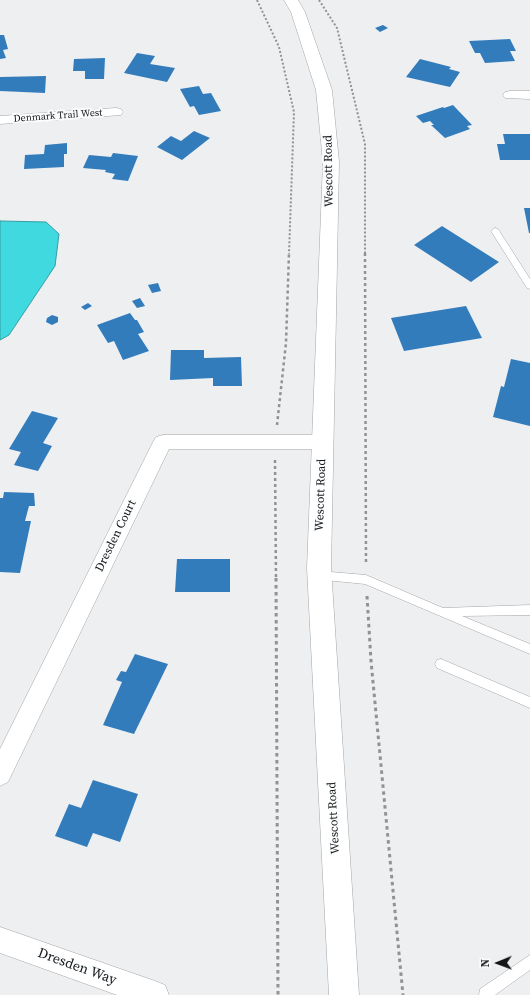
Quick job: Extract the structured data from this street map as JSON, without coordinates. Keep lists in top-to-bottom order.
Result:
{
  "streets": {
    "street": [
      "Denmark Trail West",
      "Wescott Road",
      "Dresden Court",
      "Dresden Way"
    ]
  },
  "crossings": [
    ["Wescott Road", "Dresden Court"]
  ],
  "north": "left"
}
